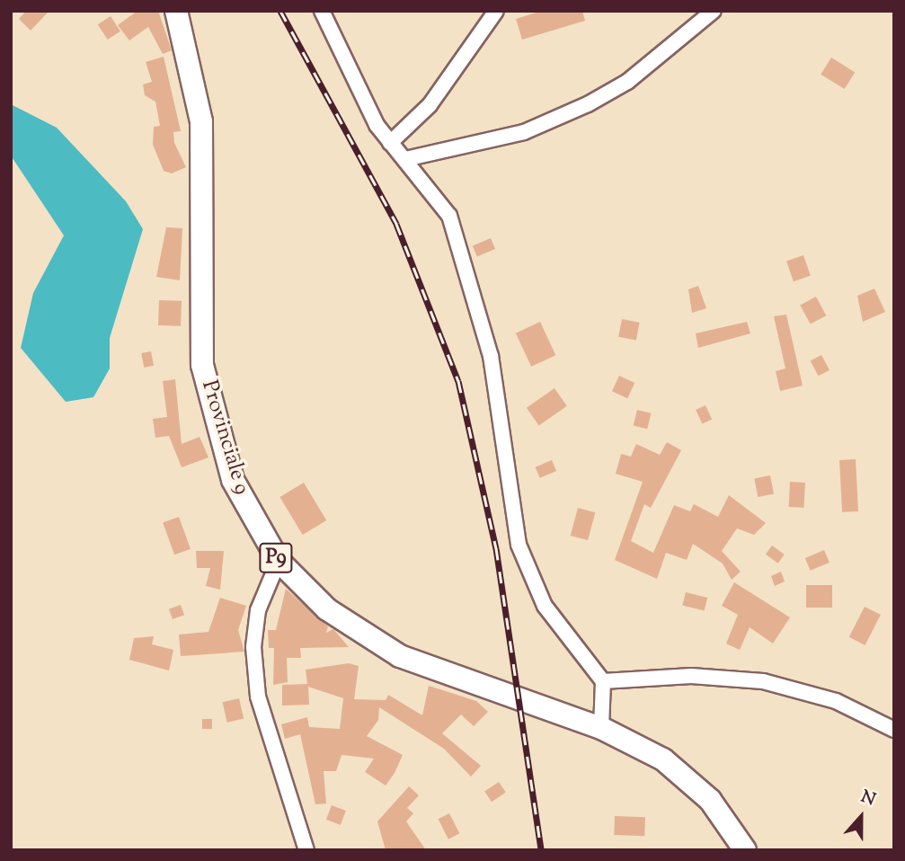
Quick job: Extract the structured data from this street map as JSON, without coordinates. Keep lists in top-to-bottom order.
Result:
{
  "streets": {
    "main road": ["Provinciale 9", "P9"]
  },
  "north": "top"
}
